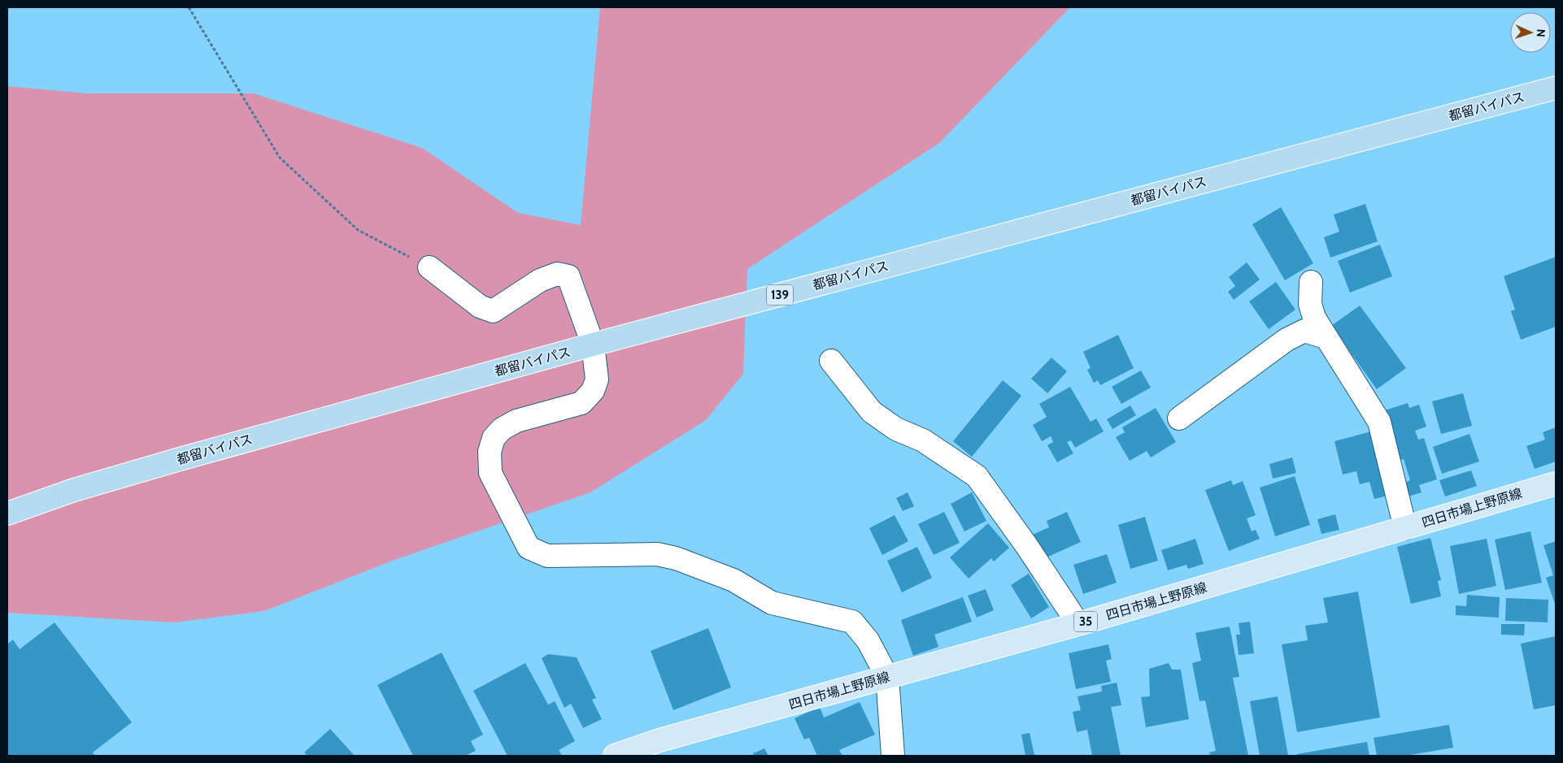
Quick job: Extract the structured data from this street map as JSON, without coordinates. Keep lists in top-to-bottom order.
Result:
{
  "streets": {
    "highway": ["都留バイパス", "139"],
    "main road": ["四日市場上野原線", "35"]
  },
  "north": "right"
}
